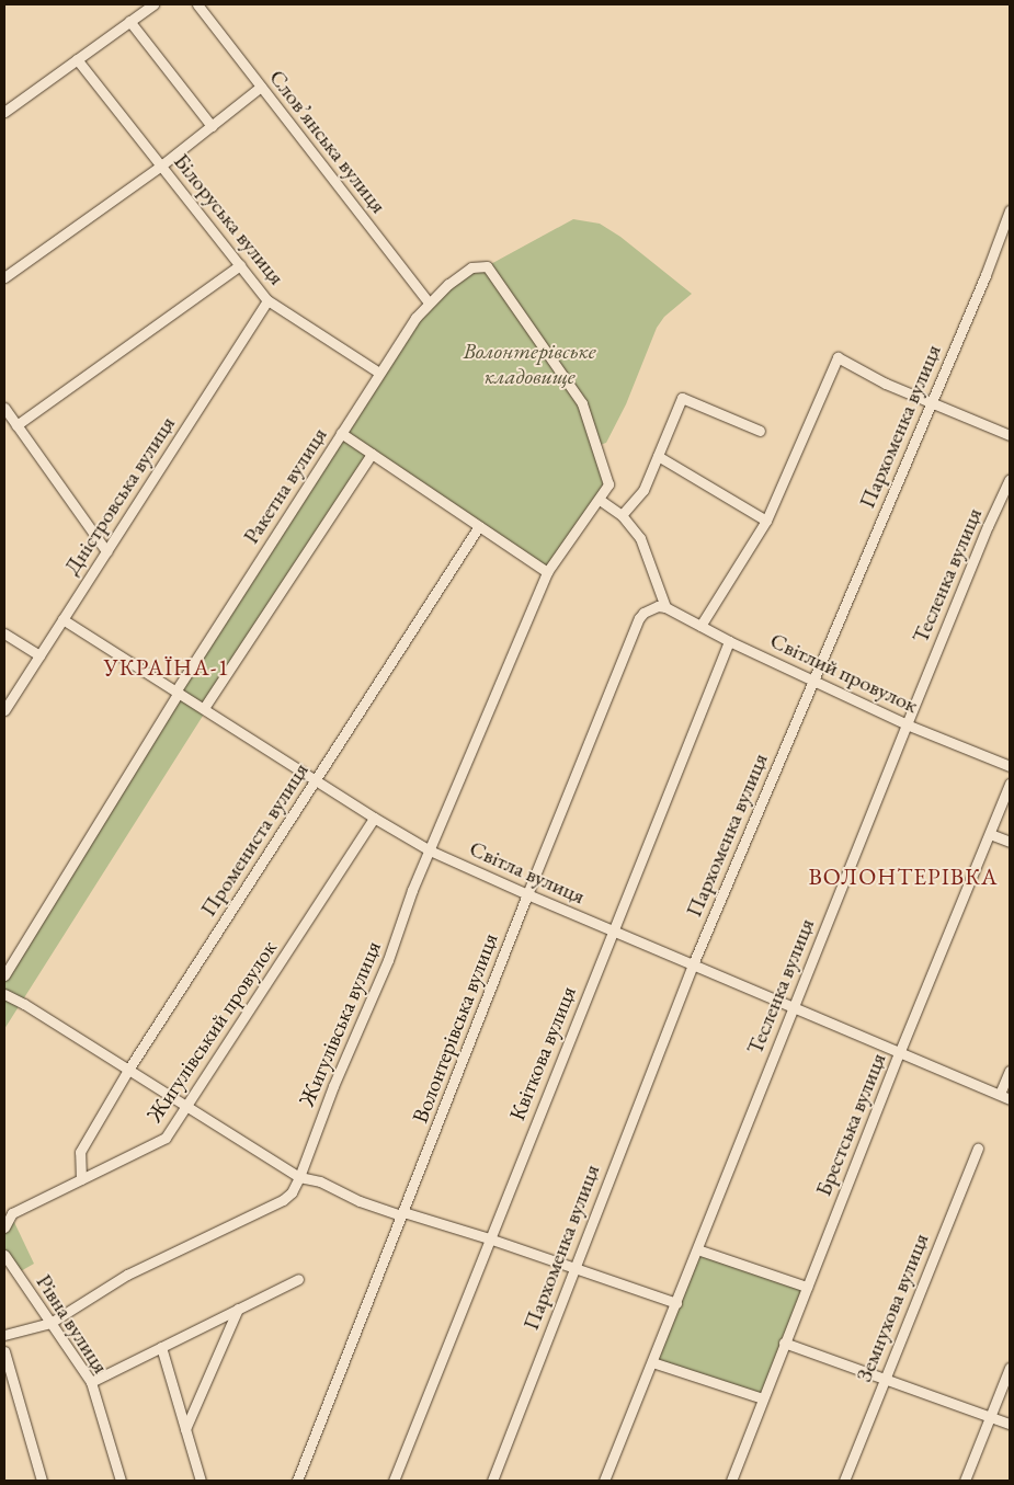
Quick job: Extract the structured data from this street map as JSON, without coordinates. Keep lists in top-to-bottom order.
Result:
{
  "streets": {
    "street": [
      "Слов’янська вулиця",
      "Білоруська вулиця",
      "Пархоменка вулиця",
      "Ракетна вулиця",
      "Дністровська вулиця",
      "Тесленка вулиця",
      "Світлий провулок",
      "Промениста вулиця",
      "Світла вулиця",
      "Жигулівська вулиця",
      "Волонтерівська вулиця",
      "Жигулівський провулок",
      "Квіткова вулиця",
      "Брестська вулиця",
      "Земнухова вулиця",
      "Рівна вулиця"
    ]
  },
  "crossings": [
    ["Слов’янська вулиця", "Ракетна вулиця"],
    ["Білоруська вулиця", "Ракетна вулиця"],
    ["Білоруська вулиця", "Дністровська вулиця"],
    ["Пархоменка вулиця", "Світлий провулок"],
    ["Пархоменка вулиця", "Світла вулиця"],
    ["Ракетна вулиця", "Світла вулиця"],
    ["Ракетна вулиця", "Жигулівська вулиця"],
    ["Дністровська вулиця", "Світла вулиця"],
    ["Тесленка вулиця", "Світлий провулок"],
    ["Тесленка вулиця", "Світла вулиця"],
    ["Світлий провулок", "Волонтерівська вулиця"],
    ["Світлий провулок", "Квіткова вулиця"],
    ["Промениста вулиця", "Світла вулиця"],
    ["Промениста вулиця", "Жигулівський провулок"],
    ["Світла вулиця", "Жигулівська вулиця"],
    ["Світла вулиця", "Волонтерівська вулиця"],
    ["Світла вулиця", "Жигулівський провулок"],
    ["Світла вулиця", "Квіткова вулиця"],
    ["Світла вулиця", "Брестська вулиця"],
    ["Жигулівська вулиця", "Рівна вулиця"]
  ],
  "districts": ["УКРАЇНА-1", "ВОЛОНТЕРІВКА"],
  "parks": ["Волонтерівське кладовище"]
}
